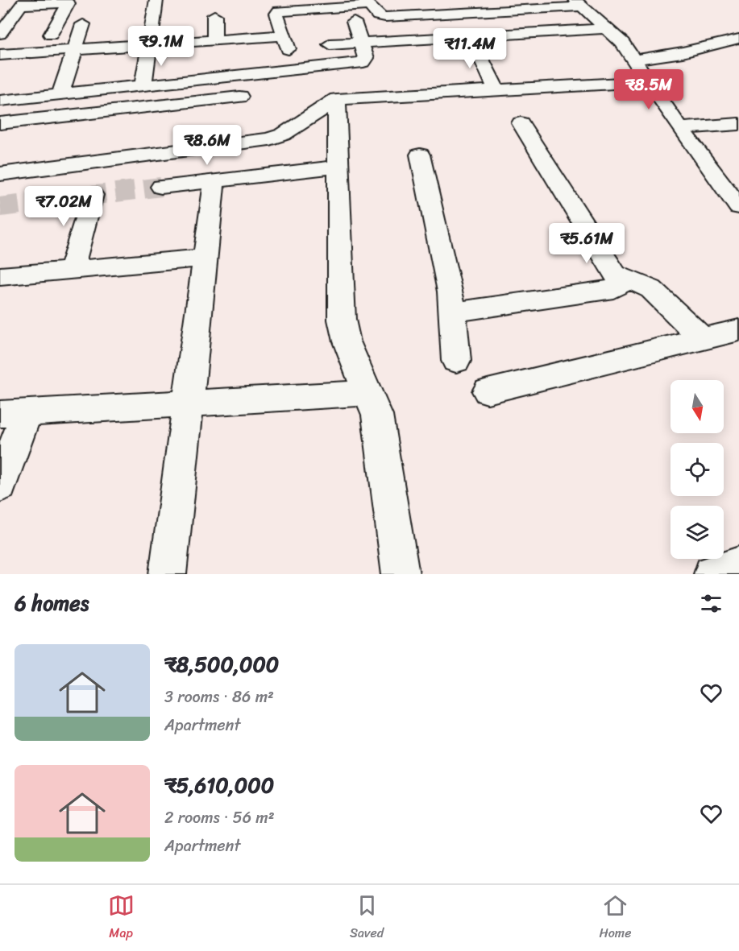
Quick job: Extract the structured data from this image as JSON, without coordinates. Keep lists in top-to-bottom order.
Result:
{
  "north": "bottom",
  "page": {
    "price": [
      "₹9.1M",
      "₹11.4M",
      "₹8.5M",
      "₹8.6M",
      "₹7.02M",
      "₹5.61M"
    ],
    "heading": "6 homes",
    "list": [
      {
        "name": "₹8,500,000",
        "note": "3 rooms · 86 m² · Apartment"
      },
      {
        "name": "₹5,610,000",
        "note": "2 rooms · 56 m² · Apartment"
      }
    ],
    "tabs": ["Map", "Saved", "Home"]
  }
}
